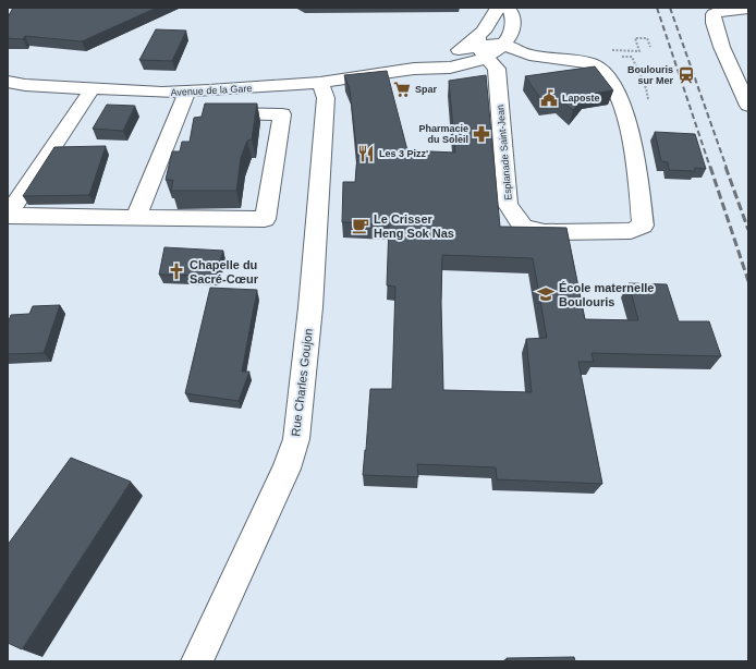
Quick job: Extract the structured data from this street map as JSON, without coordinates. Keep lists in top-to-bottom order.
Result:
{
  "streets": {
    "street": ["Avenue de la Gare", "Esplanade Saint-Jean", "Rue Charles Goujon"]
  },
  "crossings": [
    ["Avenue de la Gare", "Esplanade Saint-Jean"],
    ["Avenue de la Gare", "Rue Charles Goujon"]
  ],
  "places": {
    "station": ["Boulouris sur Mer"],
    "supermarket": ["Spar"],
    "public building": ["Laposte"],
    "pharmacy": ["Pharmacie du Soleil"],
    "restaurant": ["Les 3 Pizz'"],
    "cafe": ["Le Crisser Heng Sok Nas"],
    "church": ["Chapelle du Sacré-Cœur"],
    "school or university": ["École maternelle Boulouris"]
  }
}
